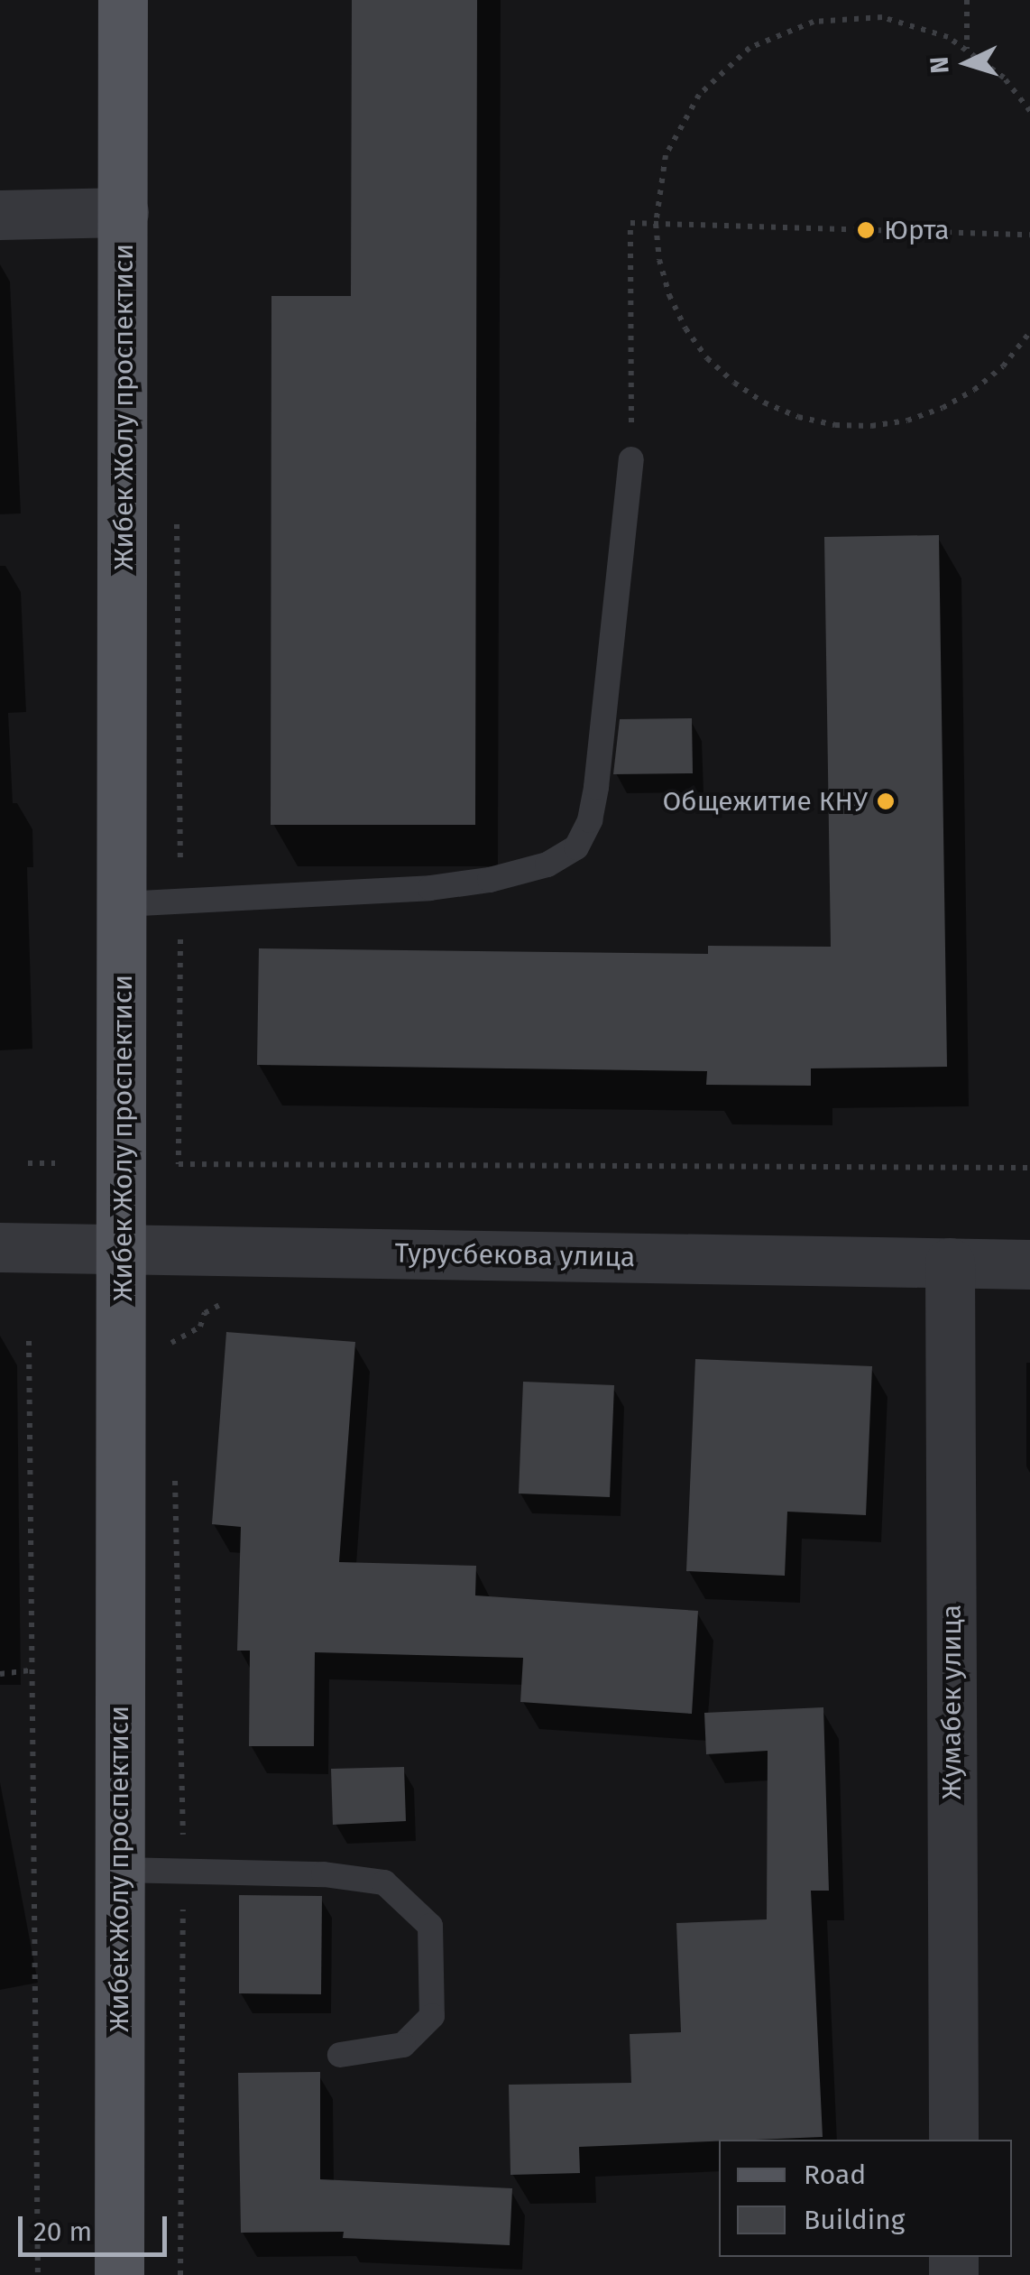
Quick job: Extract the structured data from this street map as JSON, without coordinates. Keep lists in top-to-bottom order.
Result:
{
  "streets": {
    "main road": ["Жибек Жолу проспектиси"],
    "street": ["Турусбекова улица", "Жумабек улица"]
  },
  "crossings": [
    ["Жибек Жолу проспектиси", "Турусбекова улица"],
    ["Турусбекова улица", "Жумабек улица"]
  ],
  "places": ["Юрта", "Общежитие КНУ"],
  "legend": ["Road", "Building"],
  "scale_bar": "20 m",
  "north": "left"
}
